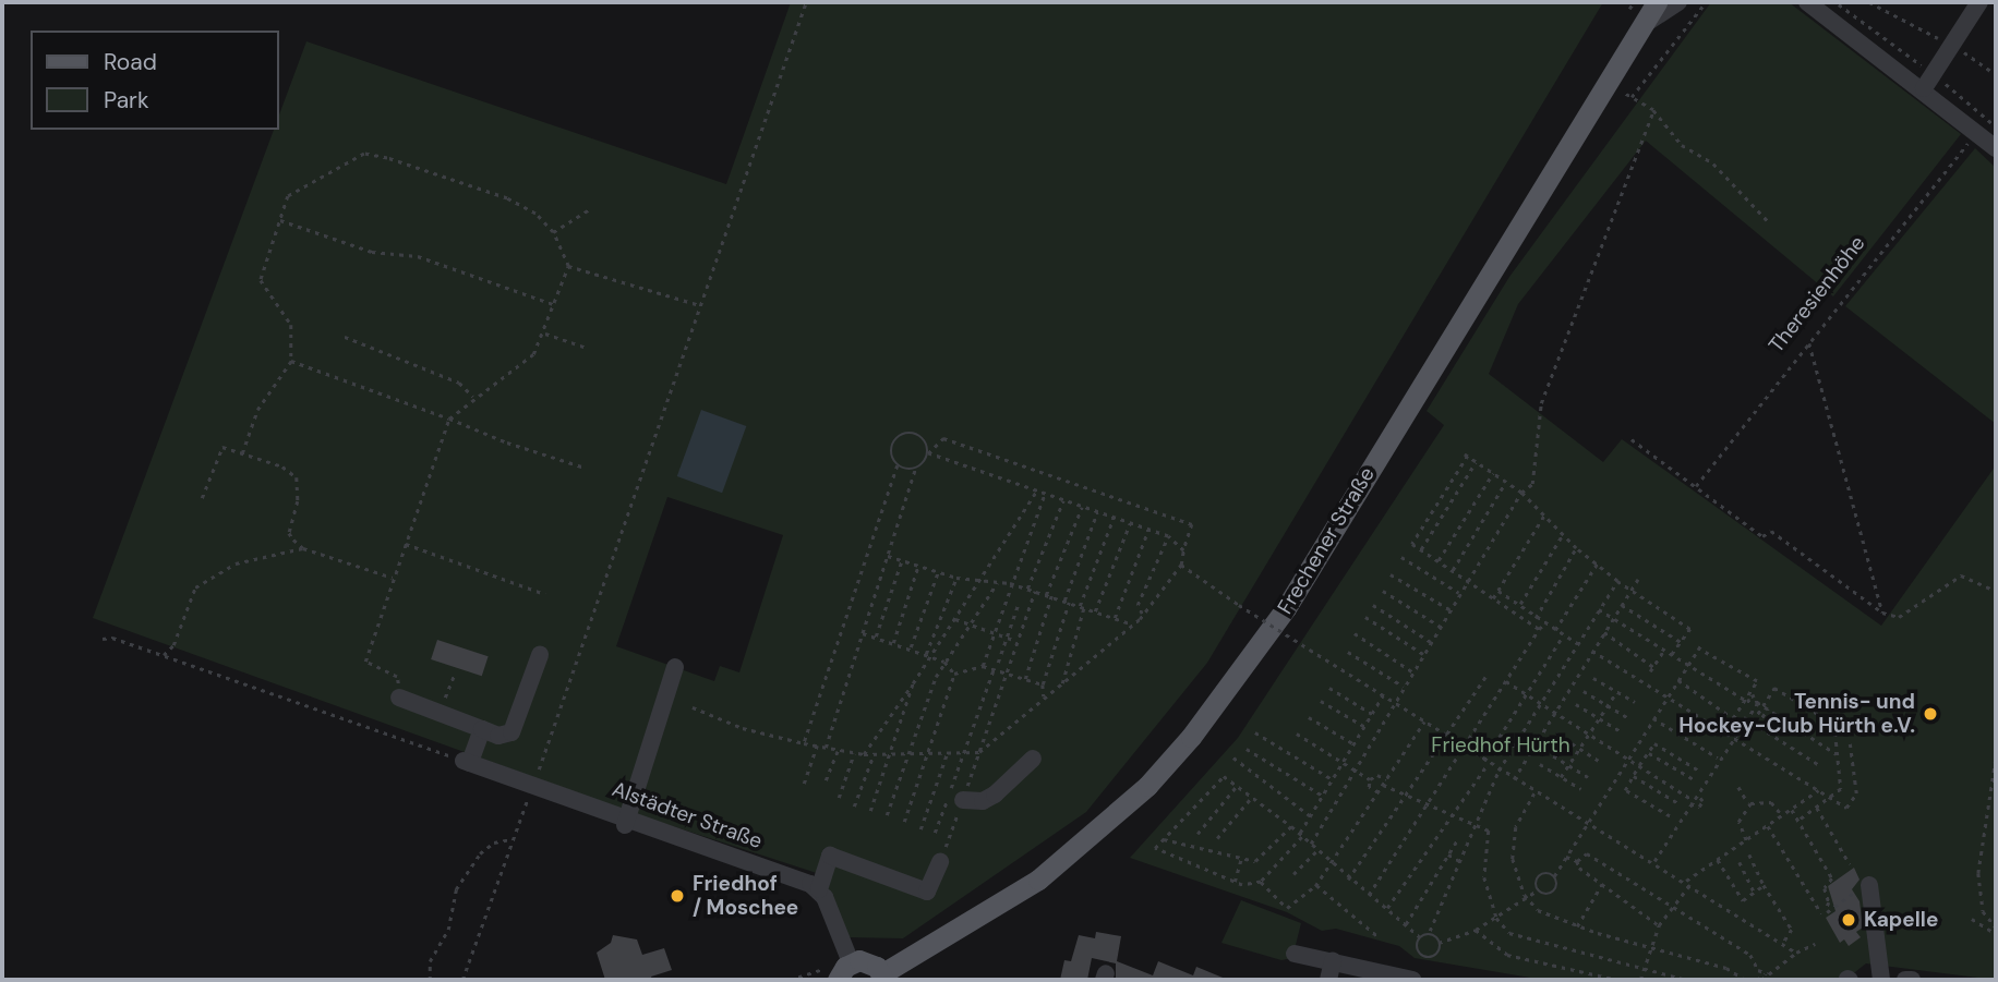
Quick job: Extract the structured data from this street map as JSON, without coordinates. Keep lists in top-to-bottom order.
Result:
{
  "streets": {
    "main road": ["Frechener Straße"],
    "street": ["Alstädter Straße"],
    "path": ["Theresienhöhe"]
  },
  "parks": ["Friedhof Hürth"],
  "places": ["Tennis- und Hockey-Club Hürth e.V.", "Friedhof / Moschee", "Kapelle"],
  "legend": ["Road", "Park"]
}
